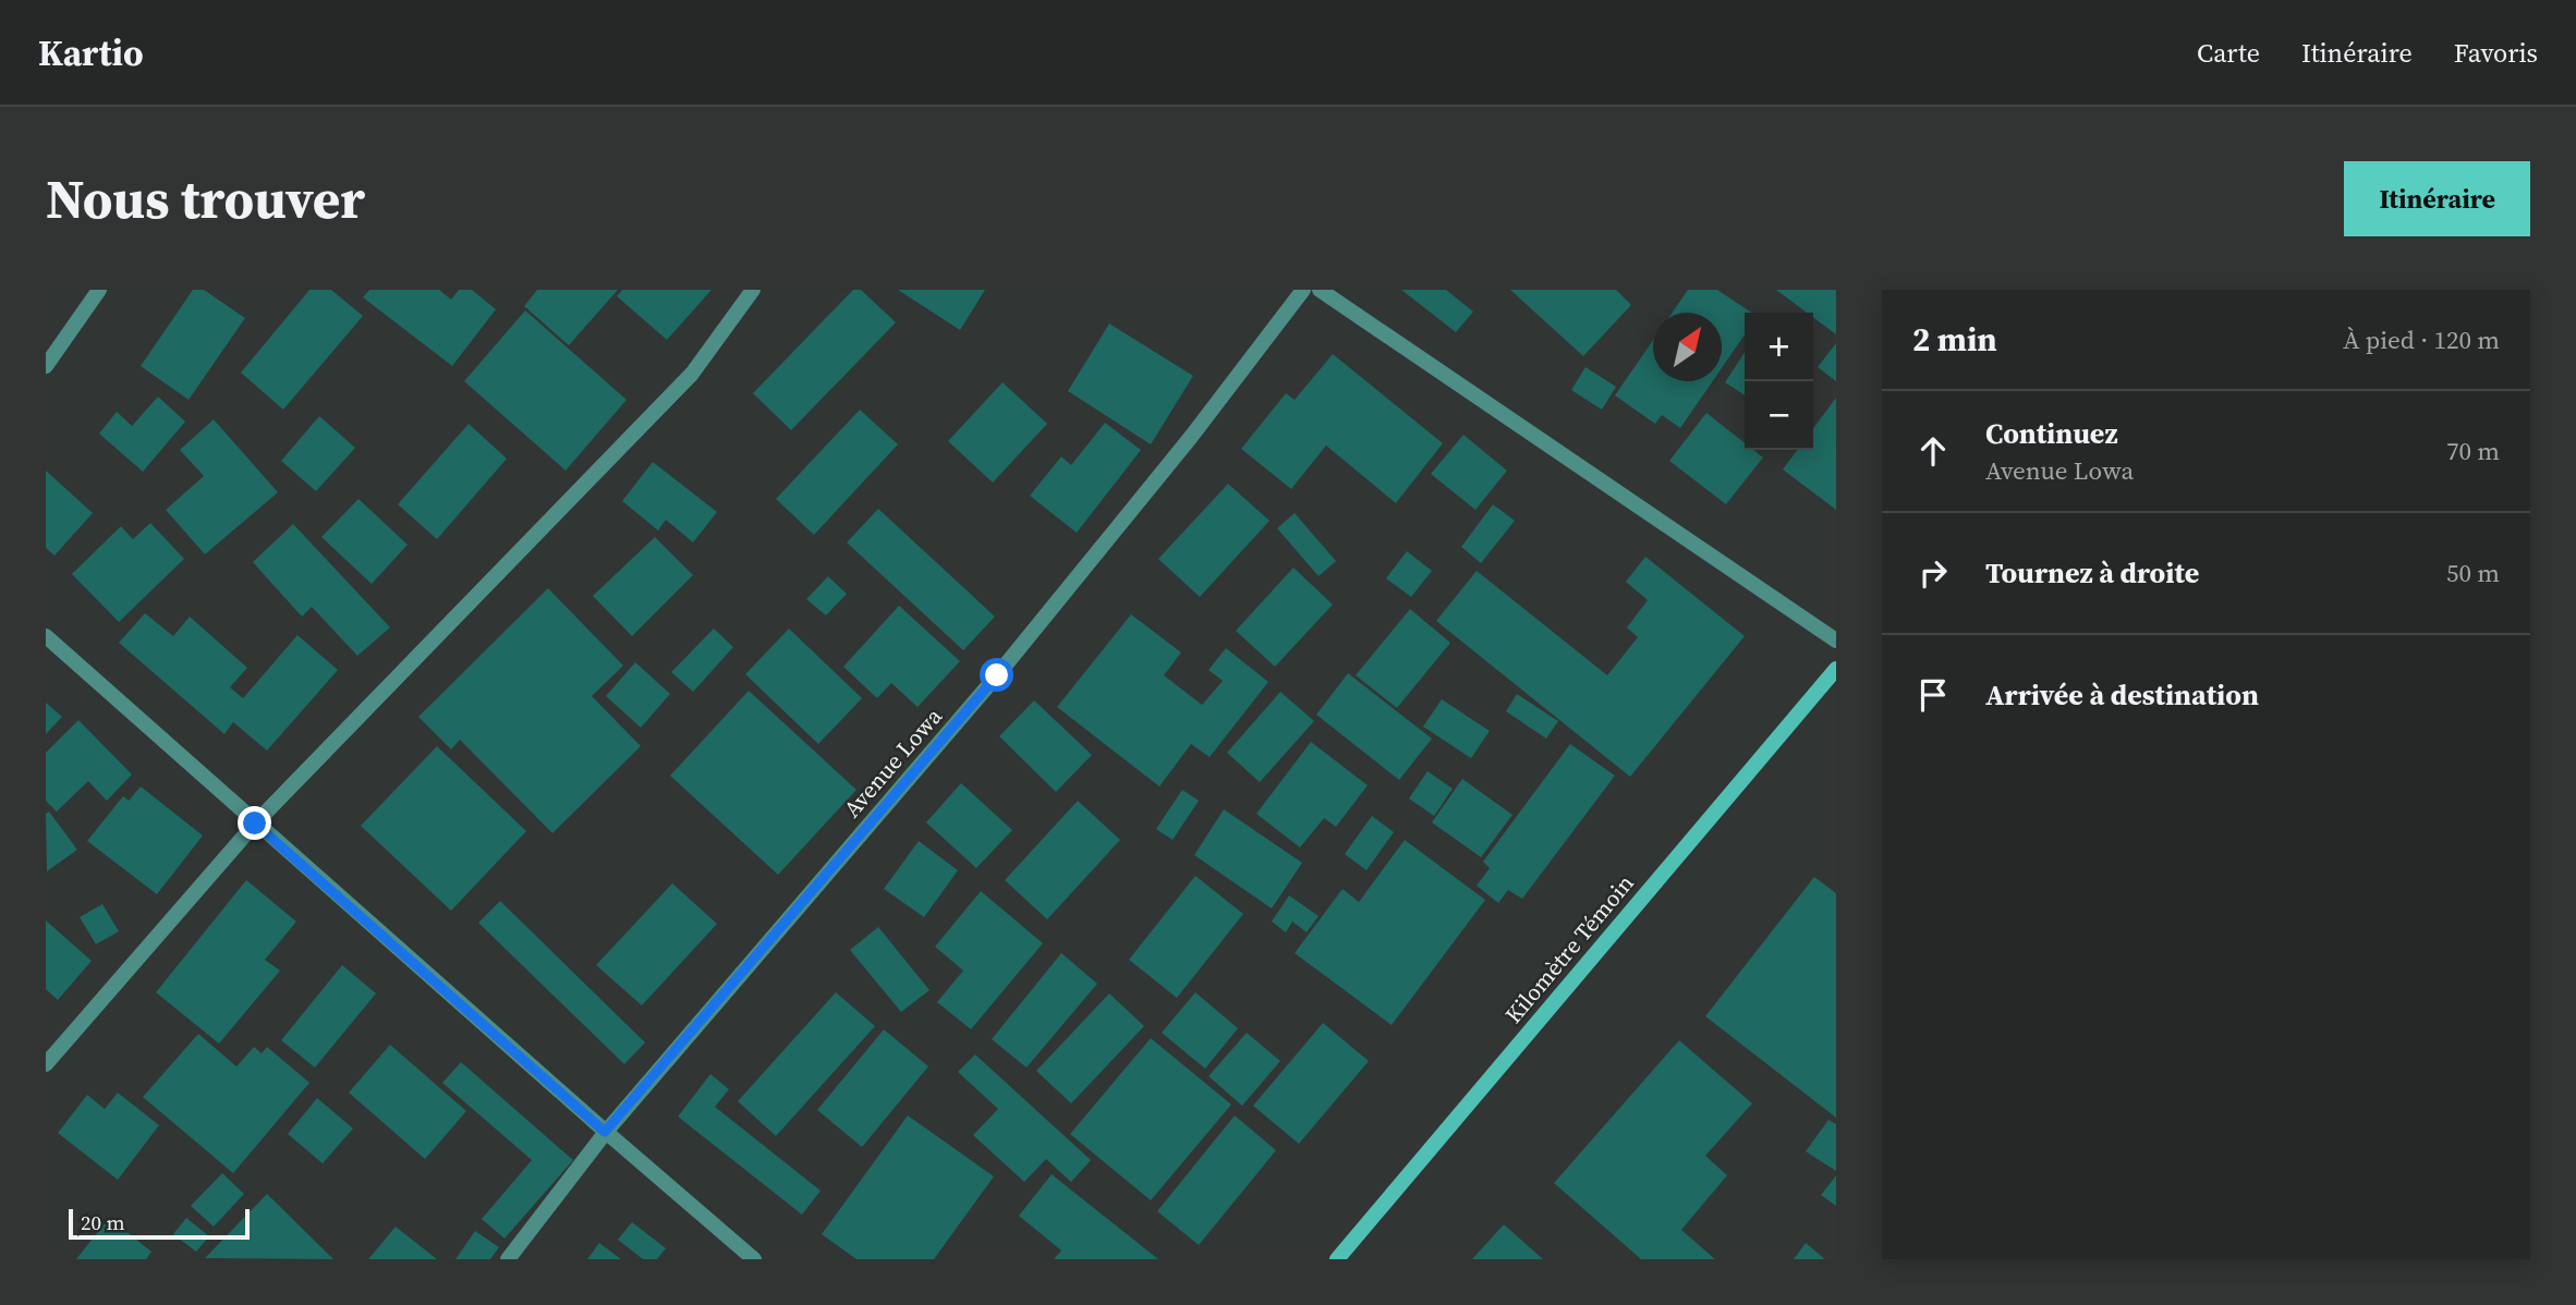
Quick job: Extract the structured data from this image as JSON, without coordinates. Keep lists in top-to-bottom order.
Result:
{
  "streets": {
    "main road": ["Kilomètre Témoin"],
    "street": ["Avenue Lowa"]
  },
  "scale_bar": "20 m",
  "north": "top right",
  "page": {
    "header": "Kartio",
    "nav": ["Carte", "Itinéraire", "Favoris"],
    "buttons": "Itinéraire",
    "title": "Nous trouver",
    "heading": ["2 min", "À pied · 120 m"],
    "map_buttons": ["+", "−"],
    "list": [
      ["Continuez", "Avenue Lowa", "70 m"],
      ["Tournez à droite", "50 m"],
      "Arrivée à destination"
    ],
    "scale": "20 m"
  }
}
